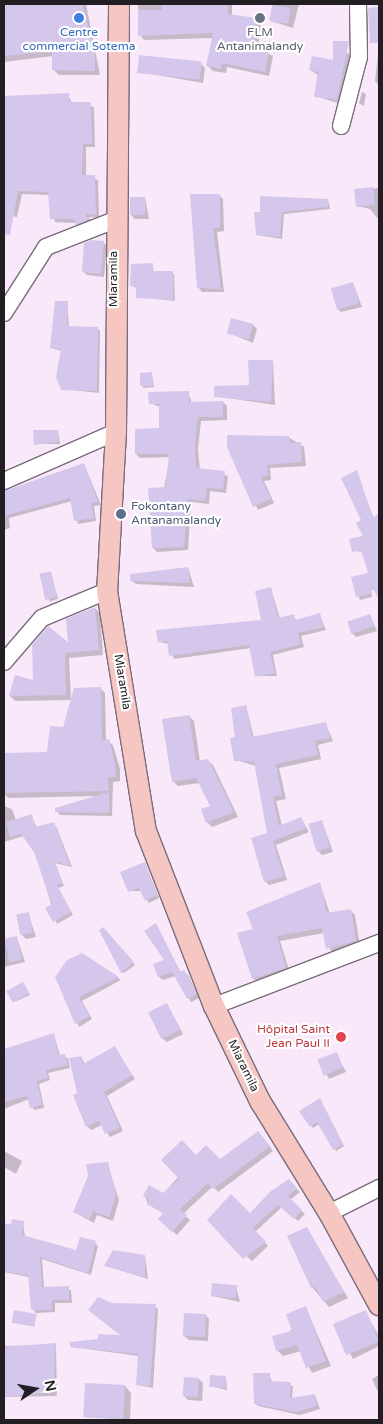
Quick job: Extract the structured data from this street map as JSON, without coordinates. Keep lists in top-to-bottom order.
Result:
{
  "streets": {
    "main road": ["Miaramila"]
  },
  "places": [
    "Centre commercial Sotema",
    "FLM Antanimalandy",
    "Fokontany Antanamalandy",
    "Hôpital Saint Jean Paul II"
  ],
  "north": "right"
}
